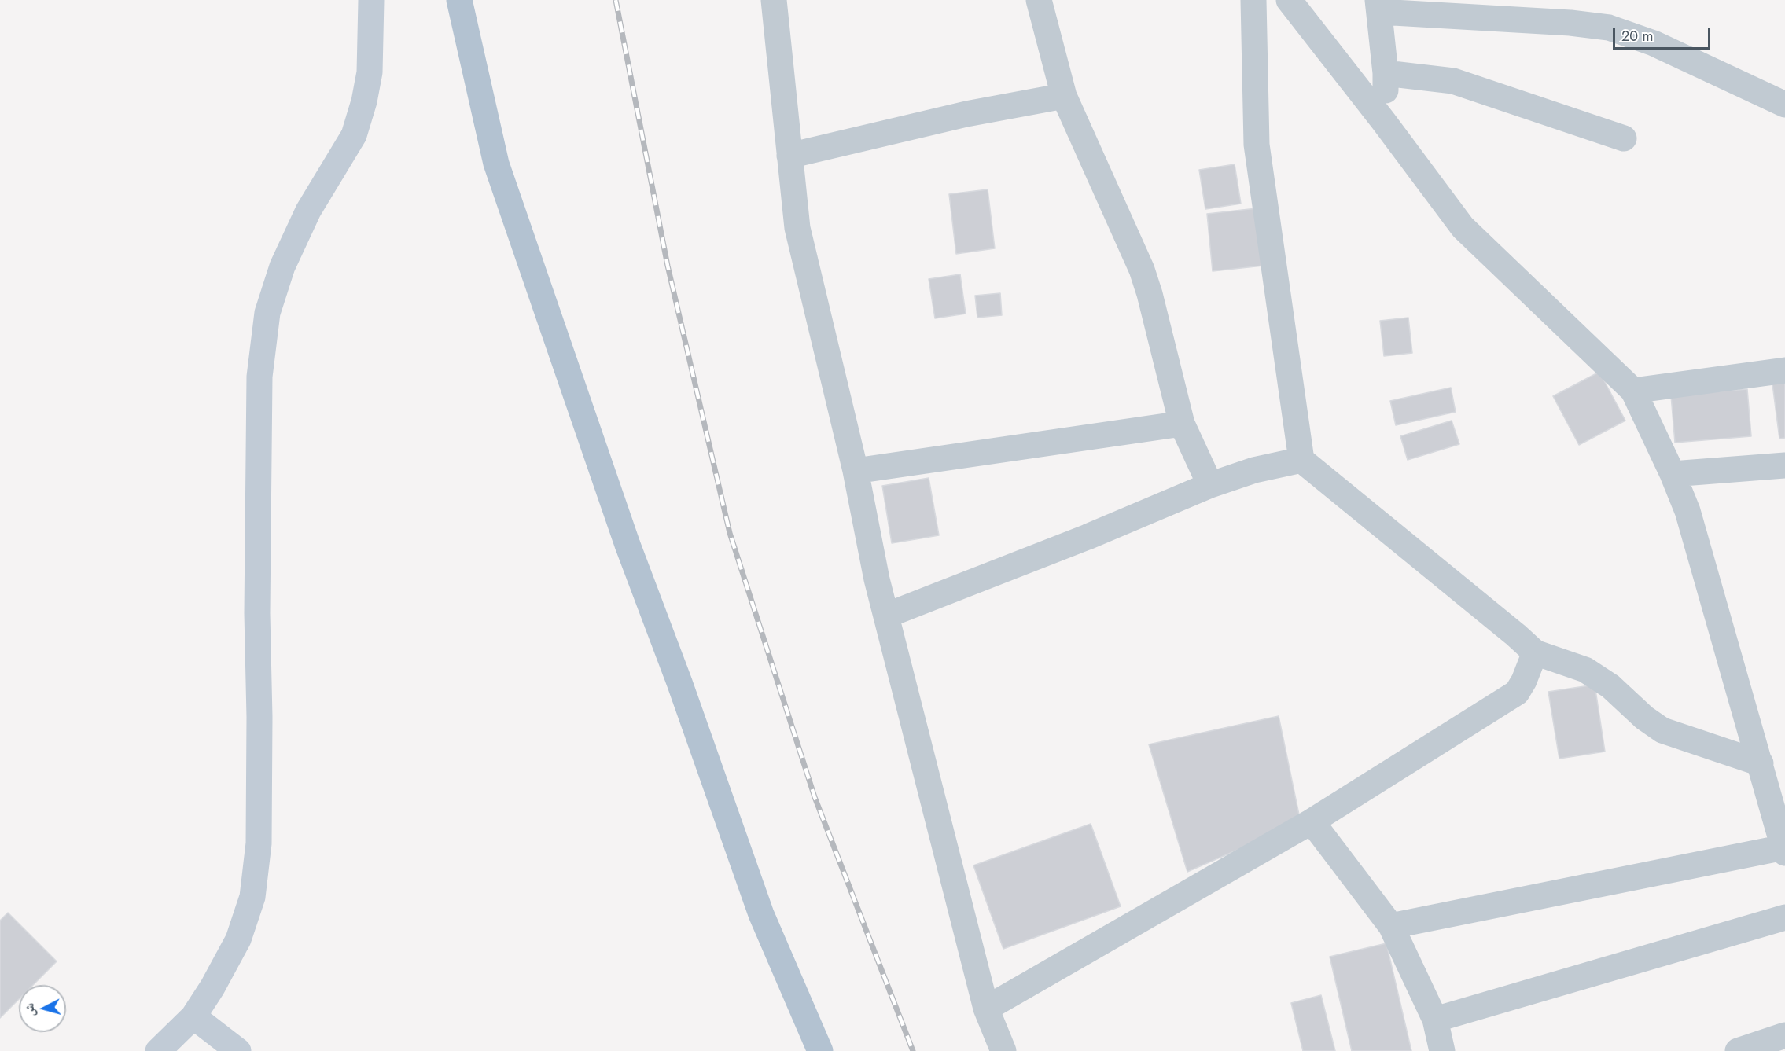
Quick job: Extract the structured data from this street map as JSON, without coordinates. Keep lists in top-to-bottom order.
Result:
{
  "scale_bar": "20 m",
  "north": "left"
}
